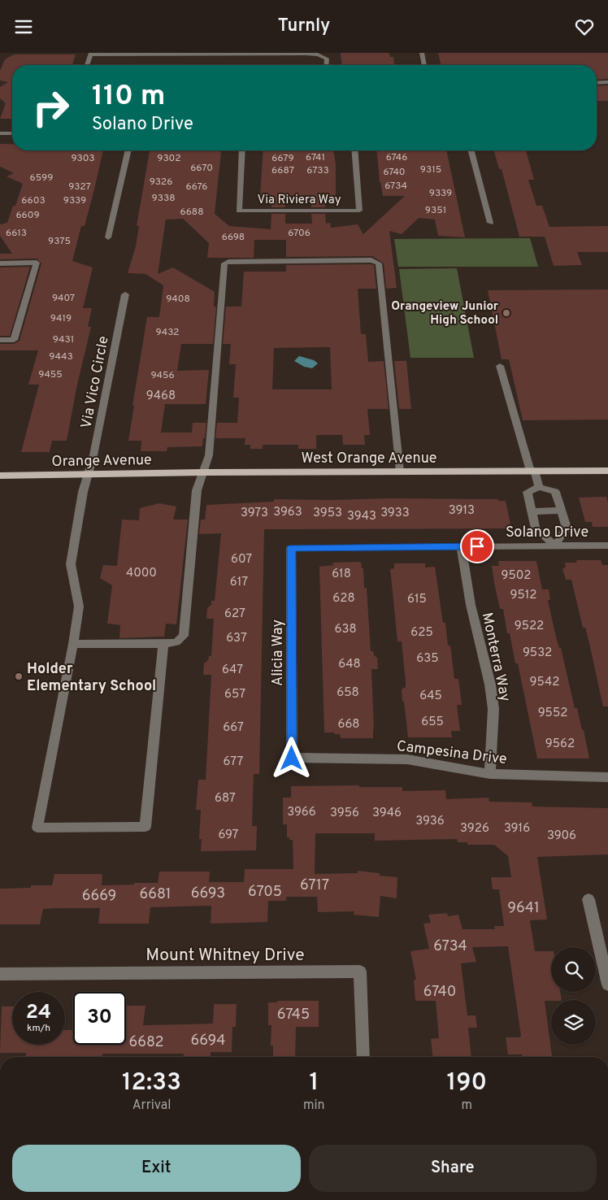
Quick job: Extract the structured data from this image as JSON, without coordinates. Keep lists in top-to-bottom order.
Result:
{
  "streets": {
    "main road": ["West Orange Avenue", "Orange Avenue"],
    "street": [
      "Via Riviera Way",
      "Via Vico Circle",
      "Solano Drive",
      "Alicia Way",
      "Monterra Way",
      "Campesina Drive",
      "Mount Whitney Drive"
    ]
  },
  "crossings": [
    ["Via Vico Circle", "Orange Avenue"],
    ["West Orange Avenue", "Orange Avenue"],
    ["Solano Drive", "Alicia Way"],
    ["Solano Drive", "Monterra Way"],
    ["Alicia Way", "Campesina Drive"],
    ["Monterra Way", "Campesina Drive"]
  ],
  "places": ["Orangeview Junior High School", "Holder Elementary School"],
  "house_numbers": [
    "6741",
    "6746",
    "9303",
    "9302",
    "6679",
    "6670",
    "9315",
    "6687",
    "6733",
    "6740",
    "6599",
    "9326",
    "6734",
    "9327",
    "6676",
    "9339",
    "9338",
    "6603",
    "9339",
    "9351",
    "6688",
    "6609",
    "6613",
    "6706",
    "6698",
    "9375",
    "9407",
    "9408",
    "9419",
    "9432",
    "9431",
    "9443",
    "9455",
    "9456",
    "9468",
    "3913",
    "3963",
    "3973",
    "3953",
    "3933",
    "3943",
    "607",
    "4000",
    "618",
    "9502",
    "617",
    "9512",
    "628",
    "615",
    "627",
    "9522",
    "638",
    "625",
    "637",
    "9532",
    "635",
    "648",
    "647",
    "9542",
    "658",
    "657",
    "645",
    "9552",
    "655",
    "668",
    "667",
    "9562",
    "677",
    "687",
    "3966",
    "3956",
    "3946",
    "3936",
    "3926",
    "3916",
    "697",
    "3906",
    "6717",
    "6705",
    "6693",
    "6681",
    "6669",
    "9641",
    "6734",
    "6740",
    "6745",
    "6694",
    "6682"
  ],
  "page": {
    "header": "Turnly",
    "turn": ["110 m", "Solano Drive"],
    "speed": "24 km/h",
    "limit": "30",
    "eta": [
      "12:33",
      "Arrival",
      "1",
      "min",
      "190",
      "m"
    ],
    "buttons": ["Exit", "Share"]
  }
}
